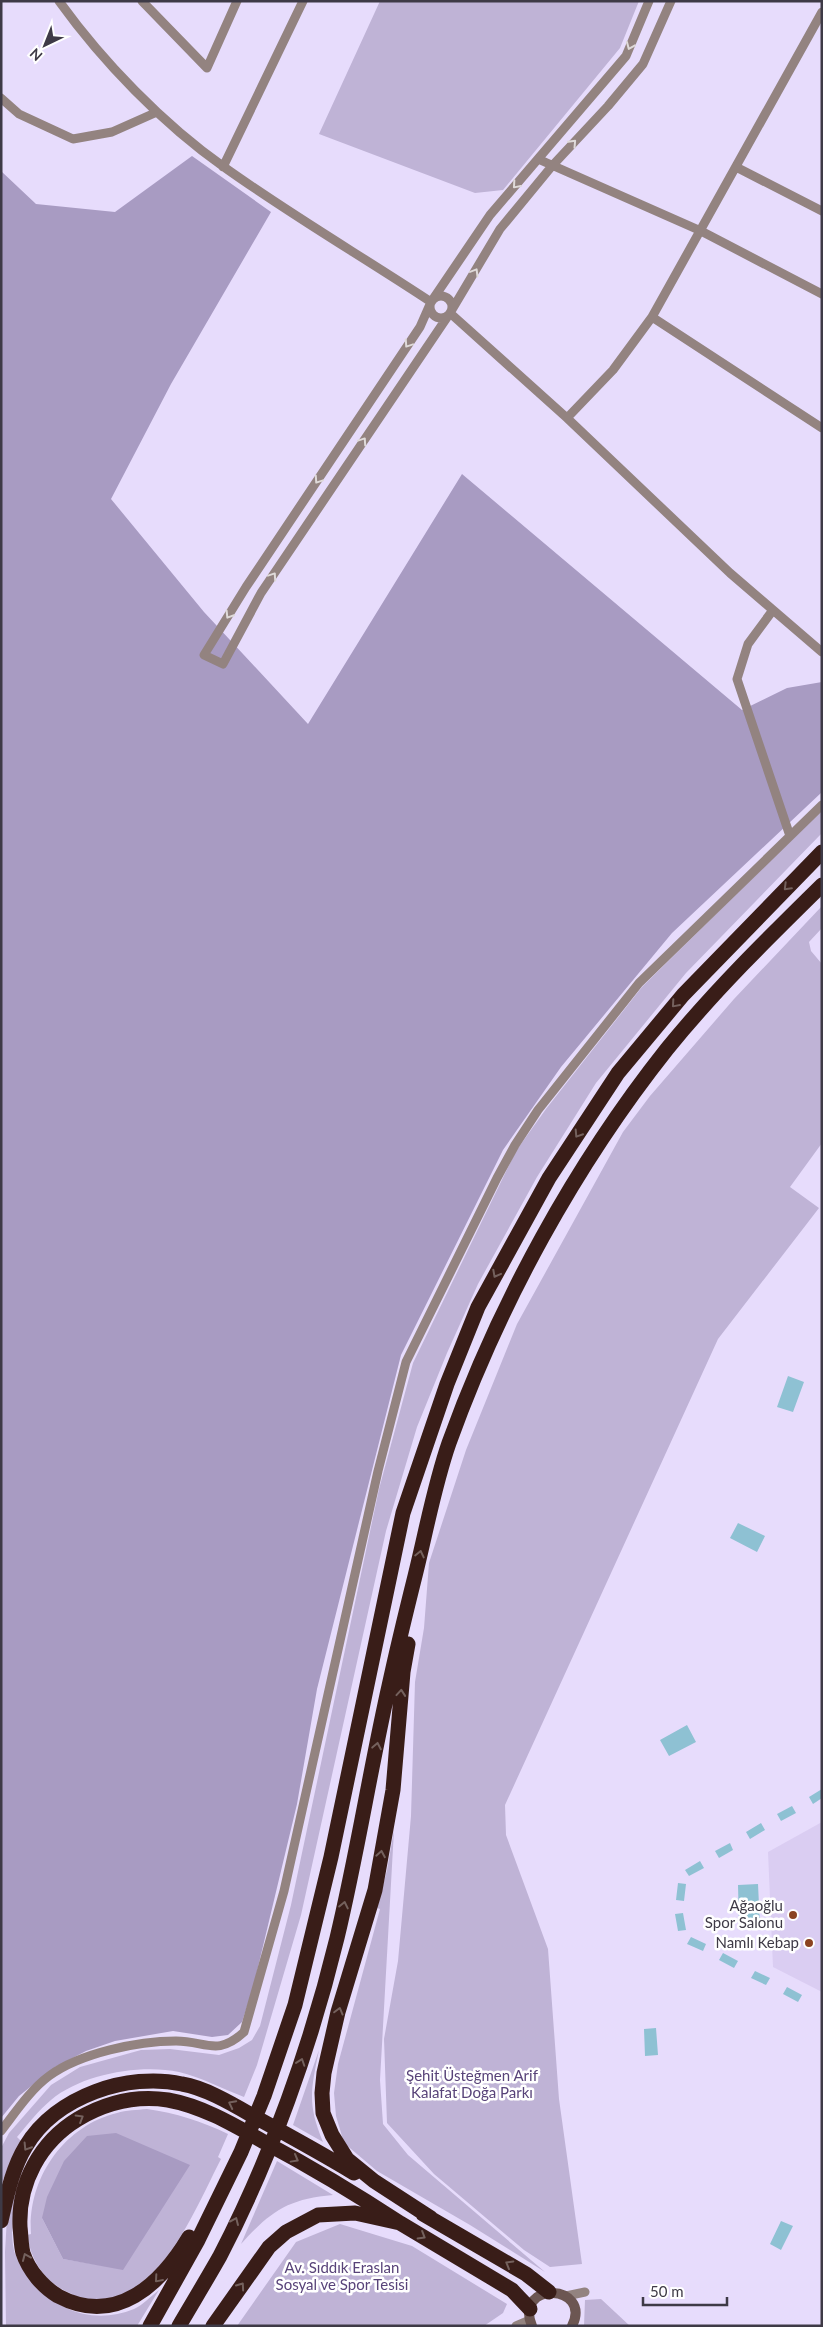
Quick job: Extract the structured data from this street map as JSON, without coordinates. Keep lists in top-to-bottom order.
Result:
{
  "parks": ["Şehit Üsteğmen Arif Kalafat Doğa Parkı", "Av. Sıddık Eraslan Sosyal ve Spor Tesisi"],
  "places": ["Ağaoğlu Spor Salonu", "Namlı Kebap"],
  "scale_bar": "50 m",
  "north": "bottom left"
}
